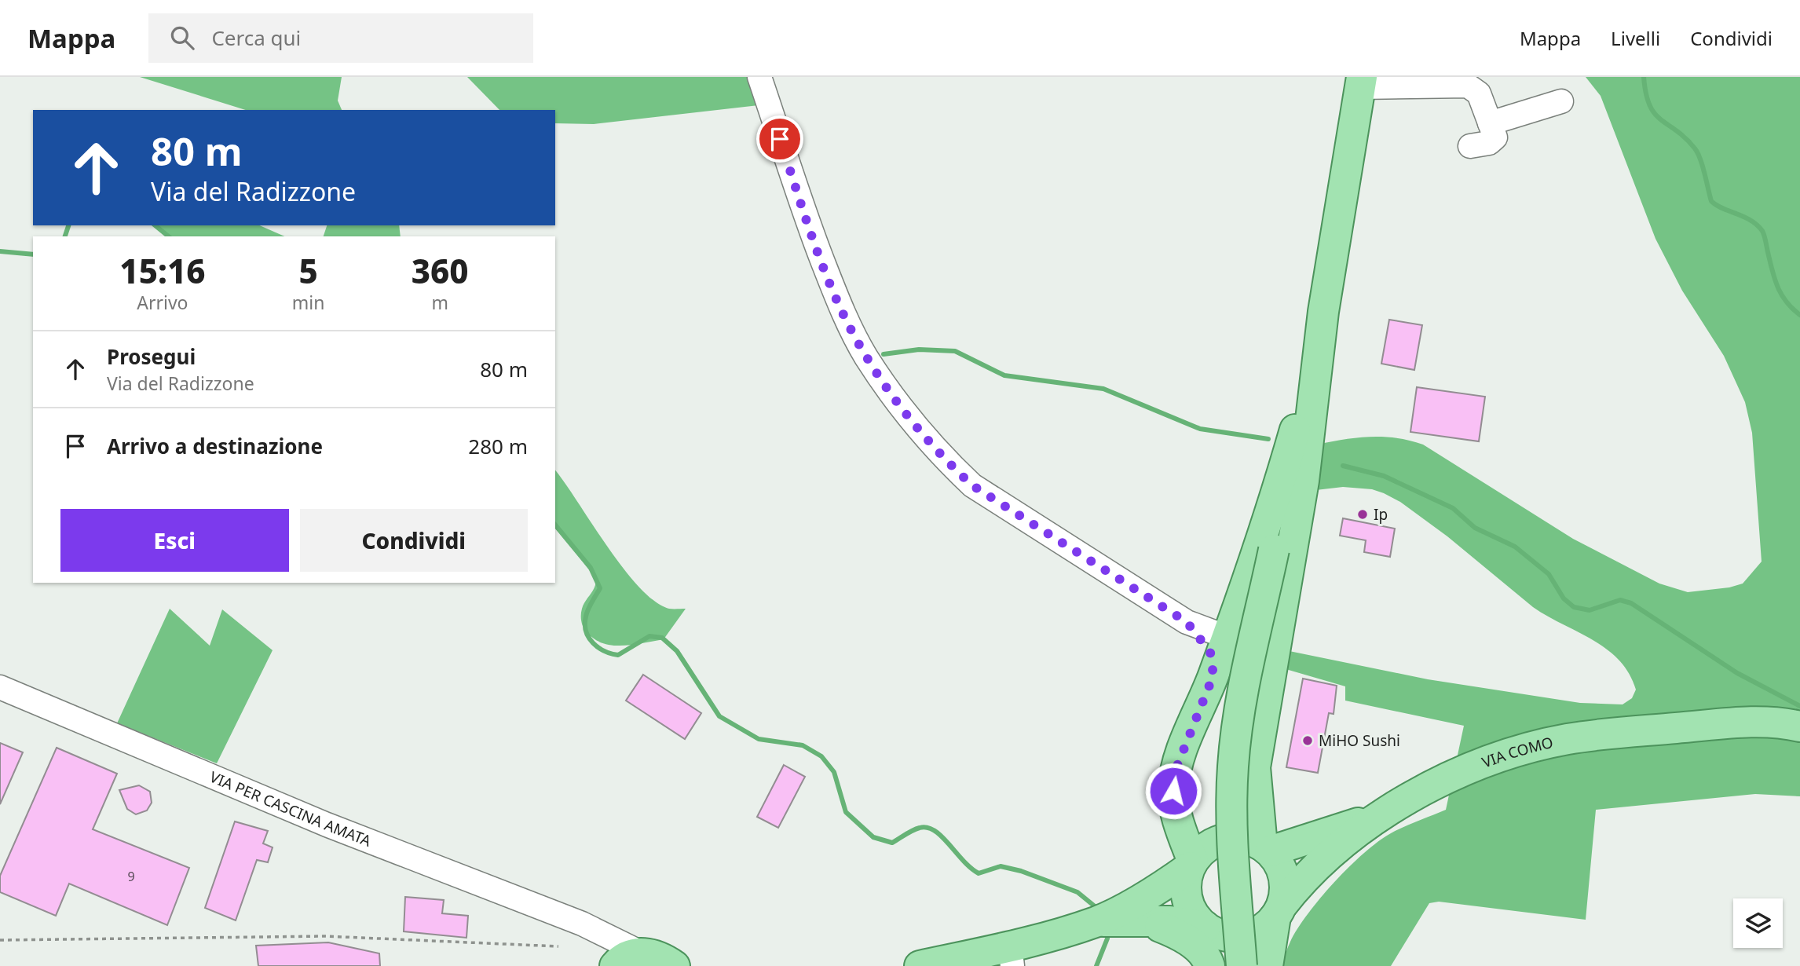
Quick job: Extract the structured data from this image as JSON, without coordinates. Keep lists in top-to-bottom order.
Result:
{
  "streets": {
    "main road": ["VIA COMO"],
    "street": ["VIA PER CASCINA AMATA"]
  },
  "places": ["Ip", "MiHO Sushi"],
  "house_numbers": ["9"],
  "page": {
    "header": "Mappa",
    "search": "Cerca qui",
    "nav": ["Mappa", "Livelli", "Condividi"],
    "turn": ["80 m", "Via del Radizzone"],
    "eta": [
      "15:16",
      "Arrivo",
      "5",
      "min",
      "360",
      "m"
    ],
    "list": [
      {
        "name": "Prosegui",
        "note": "Via del Radizzone",
        "value": "80 m"
      },
      {
        "name": "Arrivo a destinazione",
        "value": "280 m"
      }
    ],
    "buttons": ["Esci", "Condividi"]
  }
}
